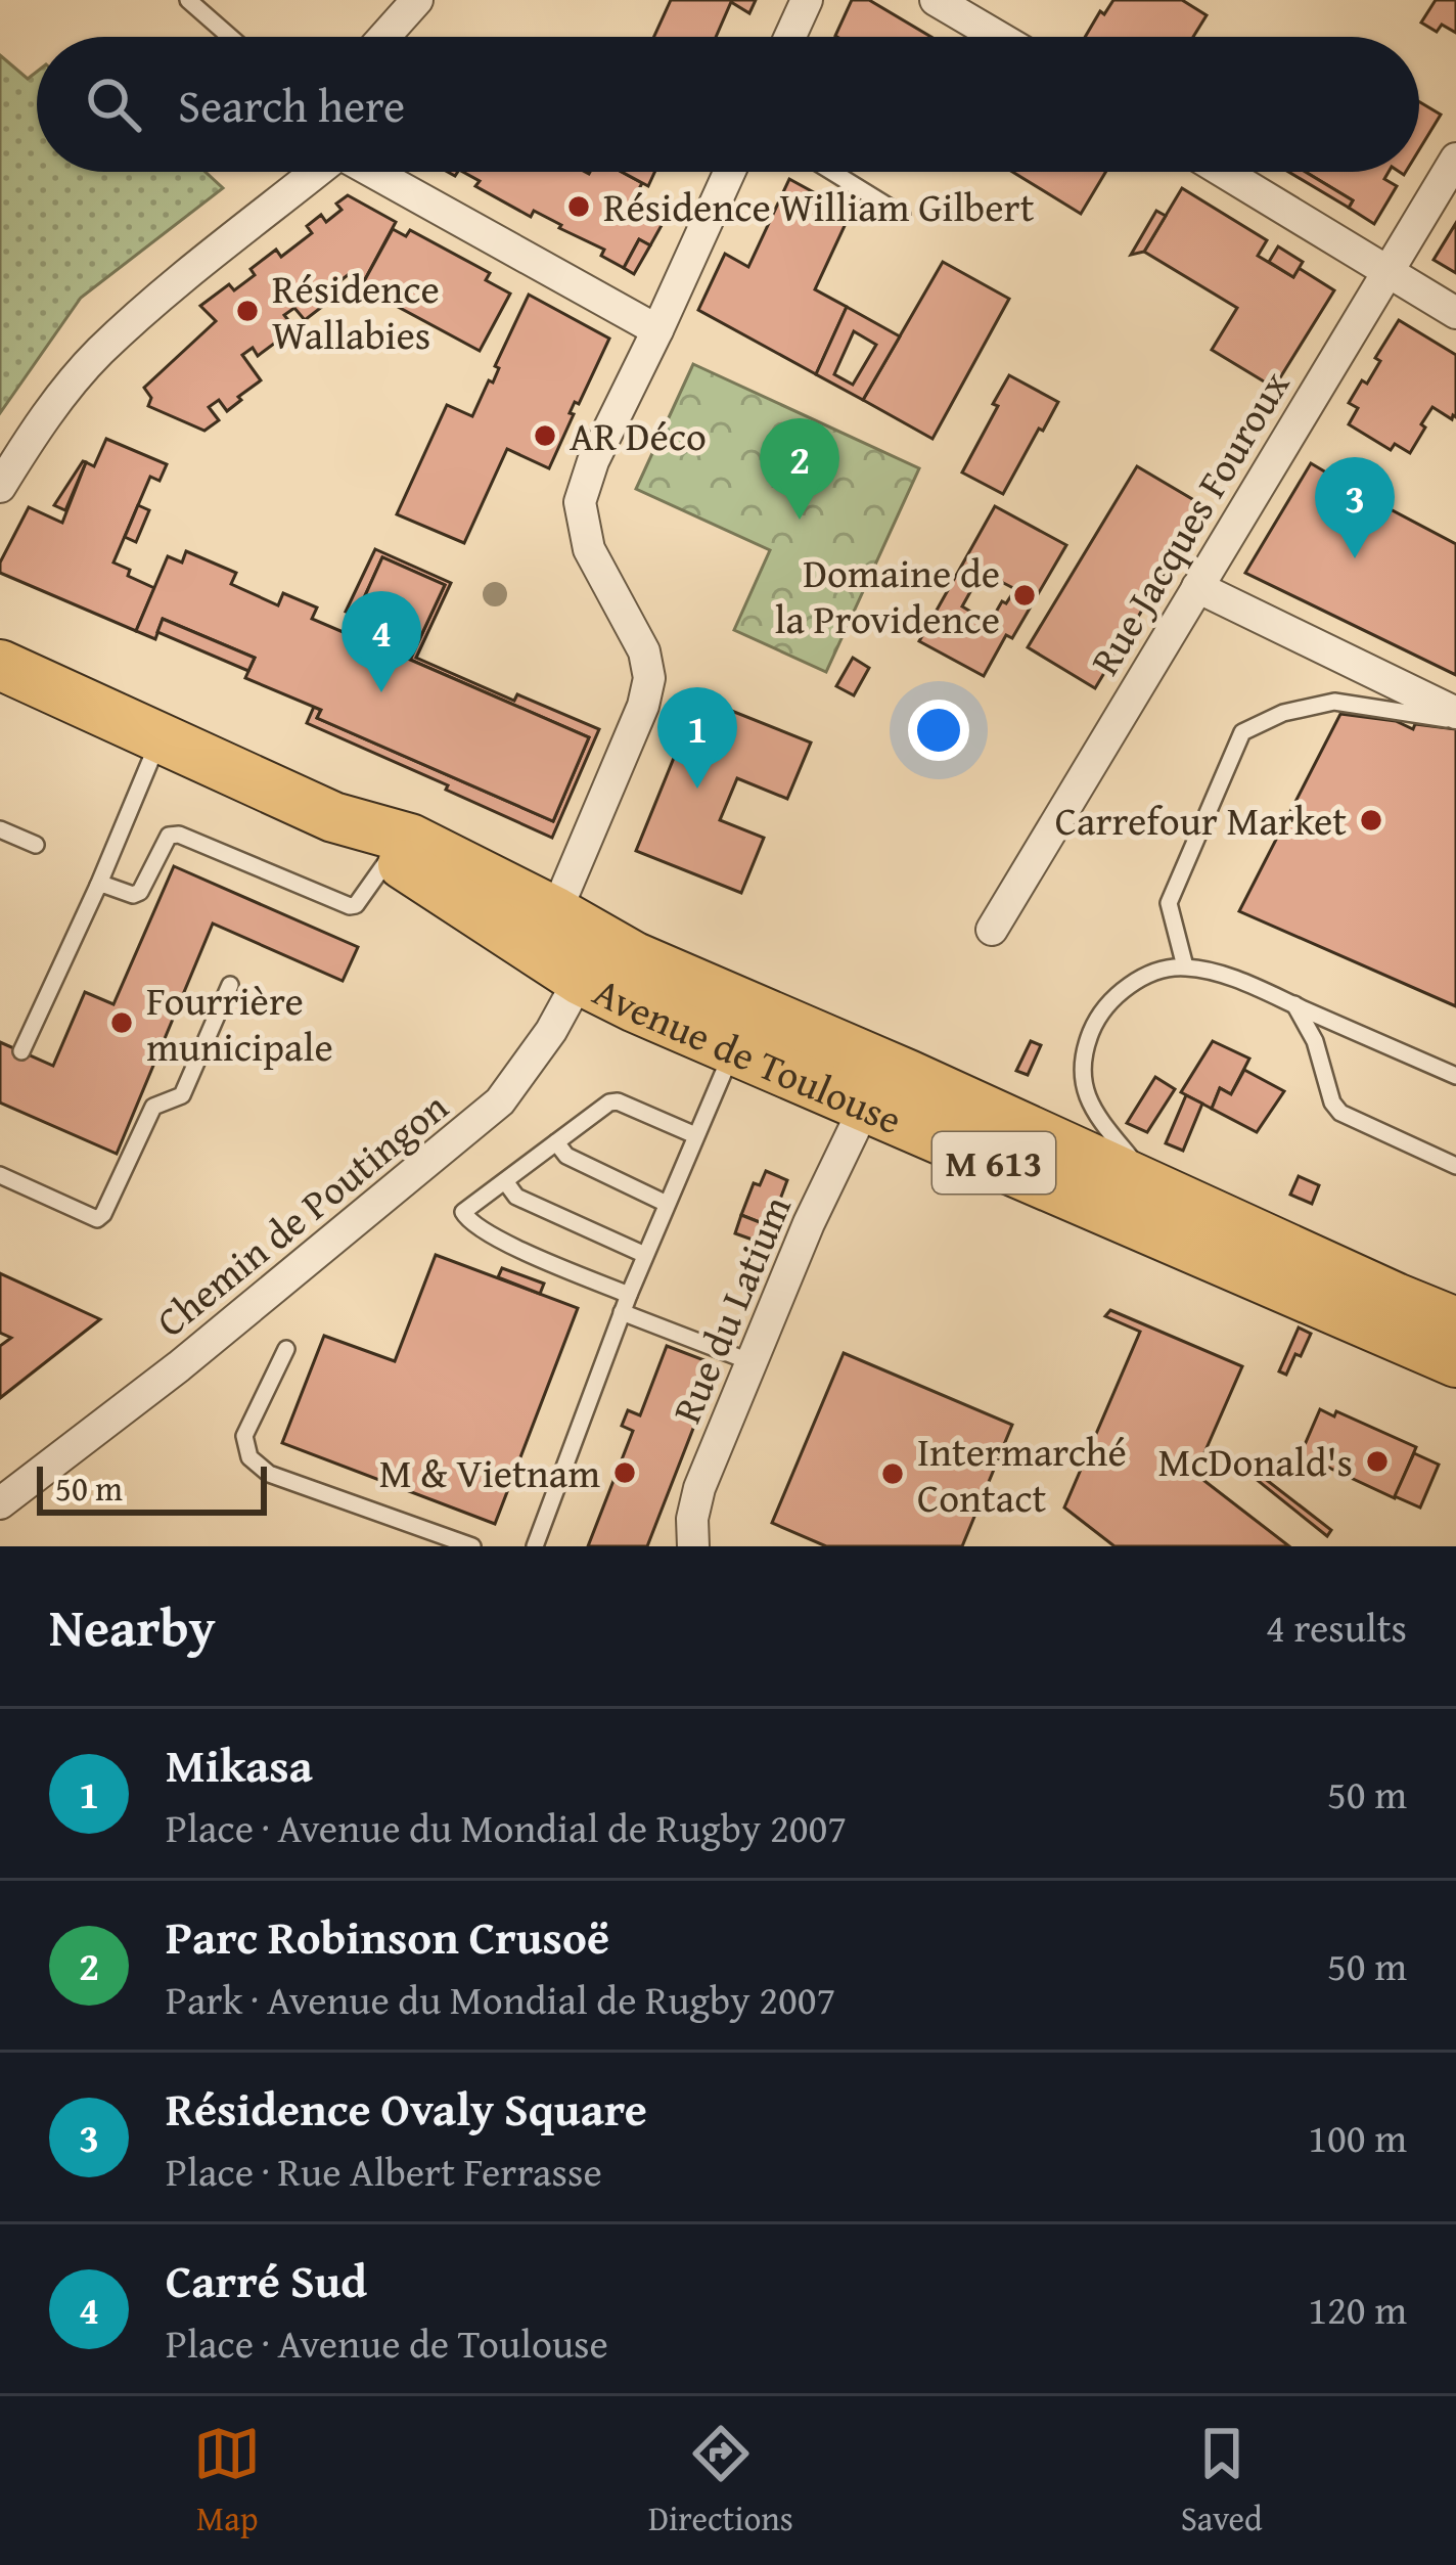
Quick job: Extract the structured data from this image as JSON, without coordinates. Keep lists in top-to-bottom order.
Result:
{
  "streets": {
    "main road": ["Avenue de Toulouse", "M 613"],
    "street": ["Rue Jacques Fouroux", "Chemin de Poutingon", "Rue du Latium"]
  },
  "crossings": [
    ["Avenue de Toulouse", "M 613"],
    ["Avenue de Toulouse", "Chemin de Poutingon"],
    ["Avenue de Toulouse", "Rue du Latium"]
  ],
  "places": [
    "Résidence William Gilbert",
    "Résidence Wallabies",
    "AR Déco",
    "Domaine de la Providence",
    "Carrefour Market",
    "Fourrière municipale",
    "McDonald's",
    "M & Vietnam",
    "Intermarché Contact"
  ],
  "scale_bar": "50 m",
  "page": {
    "search": "Search here",
    "pins": [
      "2",
      "3",
      "4",
      "1"
    ],
    "scale": "50 m",
    "heading": ["Nearby", "4 results"],
    "list": [
      {
        "mark": "1",
        "name": "Mikasa",
        "note": "Place · Avenue du Mondial de Rugby 2007",
        "value": "50 m"
      },
      {
        "mark": "2",
        "name": "Parc Robinson Crusoë",
        "note": "Park · Avenue du Mondial de Rugby 2007",
        "value": "50 m"
      },
      {
        "mark": "3",
        "name": "Résidence Ovaly Square",
        "note": "Place · Rue Albert Ferrasse",
        "value": "100 m"
      },
      {
        "mark": "4",
        "name": "Carré Sud",
        "note": "Place · Avenue de Toulouse",
        "value": "120 m"
      }
    ],
    "nav": ["Map", "Directions", "Saved"]
  }
}
